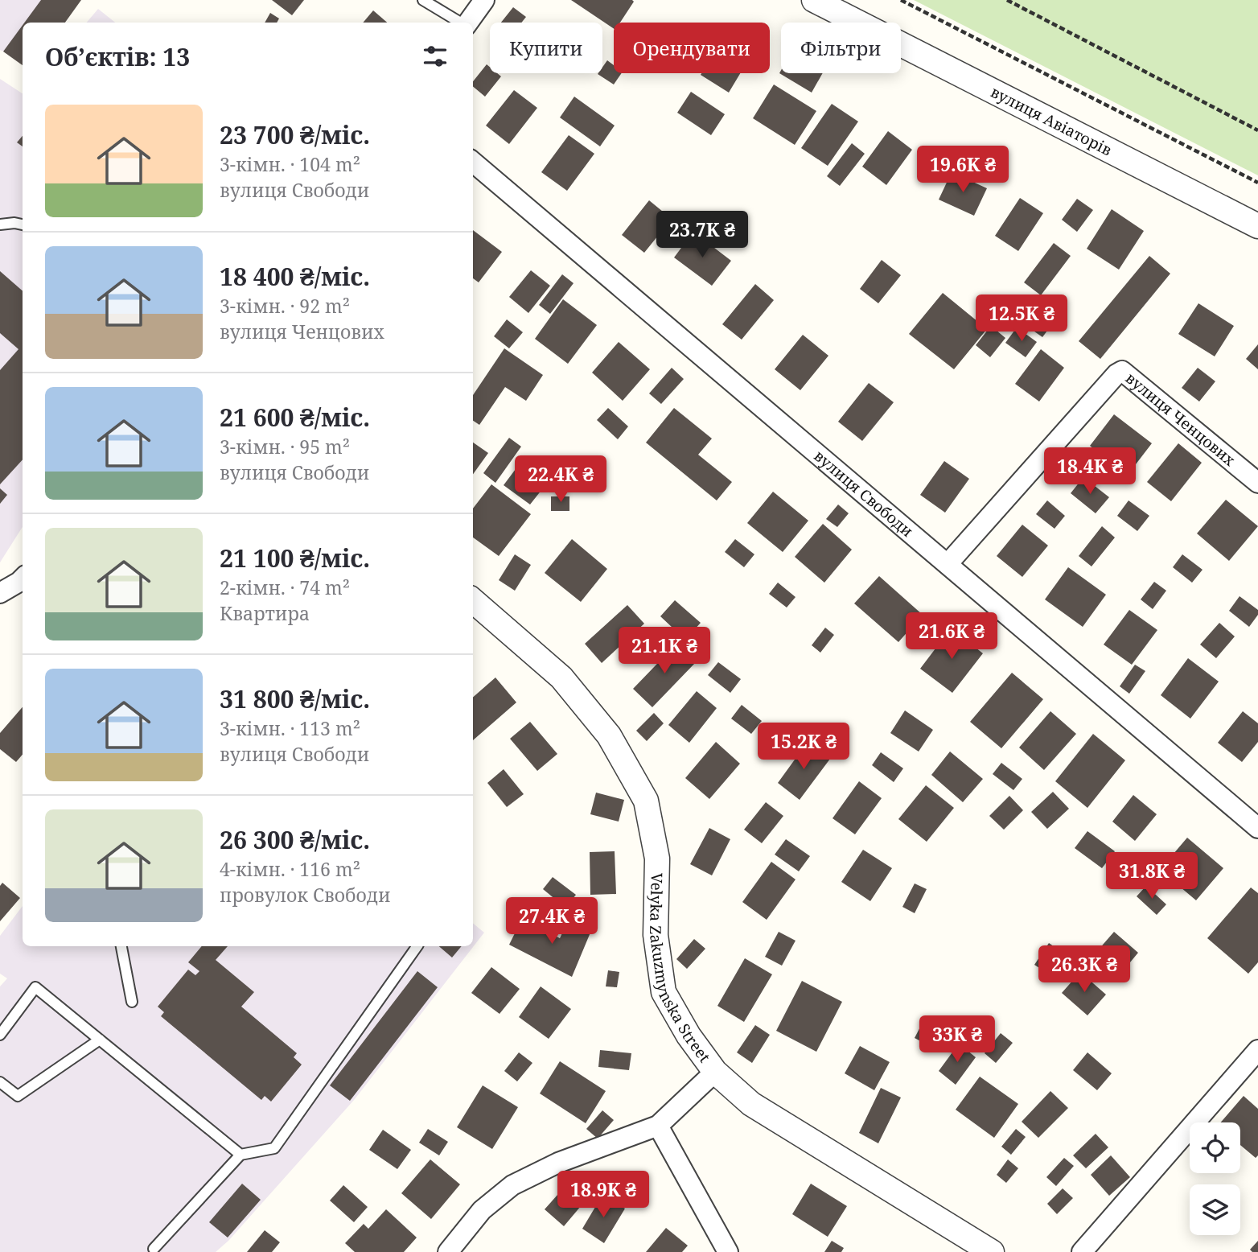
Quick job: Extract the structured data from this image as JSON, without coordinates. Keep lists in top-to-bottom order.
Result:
{
  "streets": {
    "street": [
      "вулиця Авіаторів",
      "вулиця Ченцових",
      "вулиця Свободи",
      "Velyka Zakuzmynska Street"
    ]
  },
  "crossings": [
    ["вулиця Ченцових", "вулиця Свободи"]
  ],
  "page": {
    "chip": ["Купити", "Орендувати", "Фільтри"],
    "heading": "Об’єктів: 13",
    "list": [
      {
        "name": "23 700 ₴/міс.",
        "note": "3-кімн. · 104 m² · вулиця Свободи"
      },
      {
        "name": "18 400 ₴/міс.",
        "note": "3-кімн. · 92 m² · вулиця Ченцових"
      },
      {
        "name": "21 600 ₴/міс.",
        "note": "3-кімн. · 95 m² · вулиця Свободи"
      },
      {
        "name": "21 100 ₴/міс.",
        "note": "2-кімн. · 74 m² · Квартира"
      },
      {
        "name": "31 800 ₴/міс.",
        "note": "3-кімн. · 113 m² · вулиця Свободи"
      },
      {
        "name": "26 300 ₴/міс.",
        "note": "4-кімн. · 116 m² · провулок Свободи"
      }
    ],
    "price": [
      "19.6K ₴",
      "23.7K ₴",
      "12.5K ₴",
      "18.4K ₴",
      "22.4K ₴",
      "21.6K ₴",
      "21.1K ₴",
      "15.2K ₴",
      "31.8K ₴",
      "27.4K ₴",
      "26.3K ₴",
      "33K ₴",
      "18.9K ₴"
    ]
  }
}
